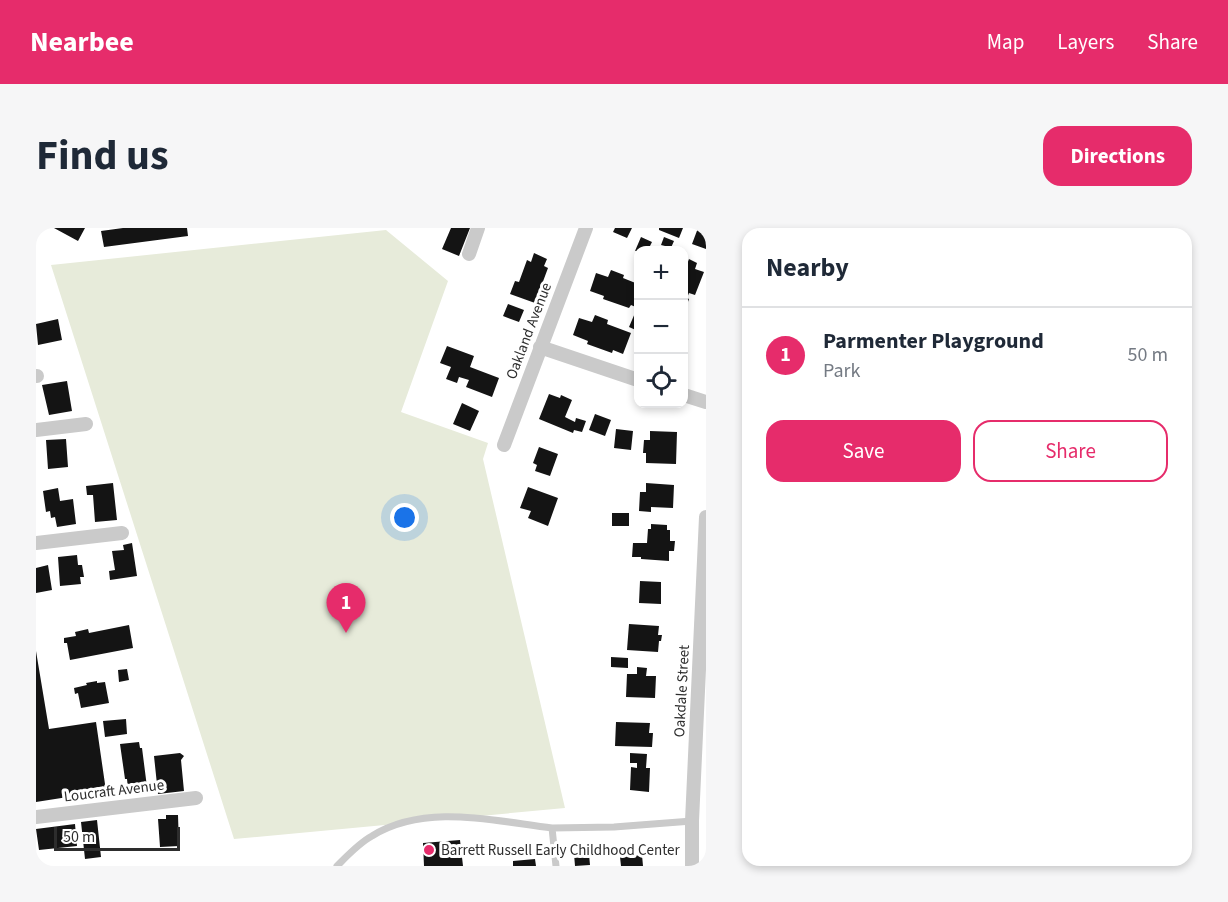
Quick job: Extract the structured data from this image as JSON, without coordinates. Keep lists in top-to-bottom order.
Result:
{
  "streets": {
    "street": ["Oakland Avenue", "Oakdale Street", "Loucraft Avenue"]
  },
  "places": ["Barrett Russell Early Childhood Center"],
  "scale_bar": "50 m",
  "page": {
    "header": "Nearbee",
    "nav": ["Map", "Layers", "Share"],
    "title": "Find us",
    "buttons": [
      "Directions",
      ["Save", "Share"]
    ],
    "heading": "Nearby",
    "map_buttons": ["+", "−"],
    "list": [
      {
        "mark": "1",
        "name": "Parmenter Playground",
        "note": "Park",
        "value": "50 m"
      }
    ],
    "pins": "1",
    "scale": "50 m"
  }
}
